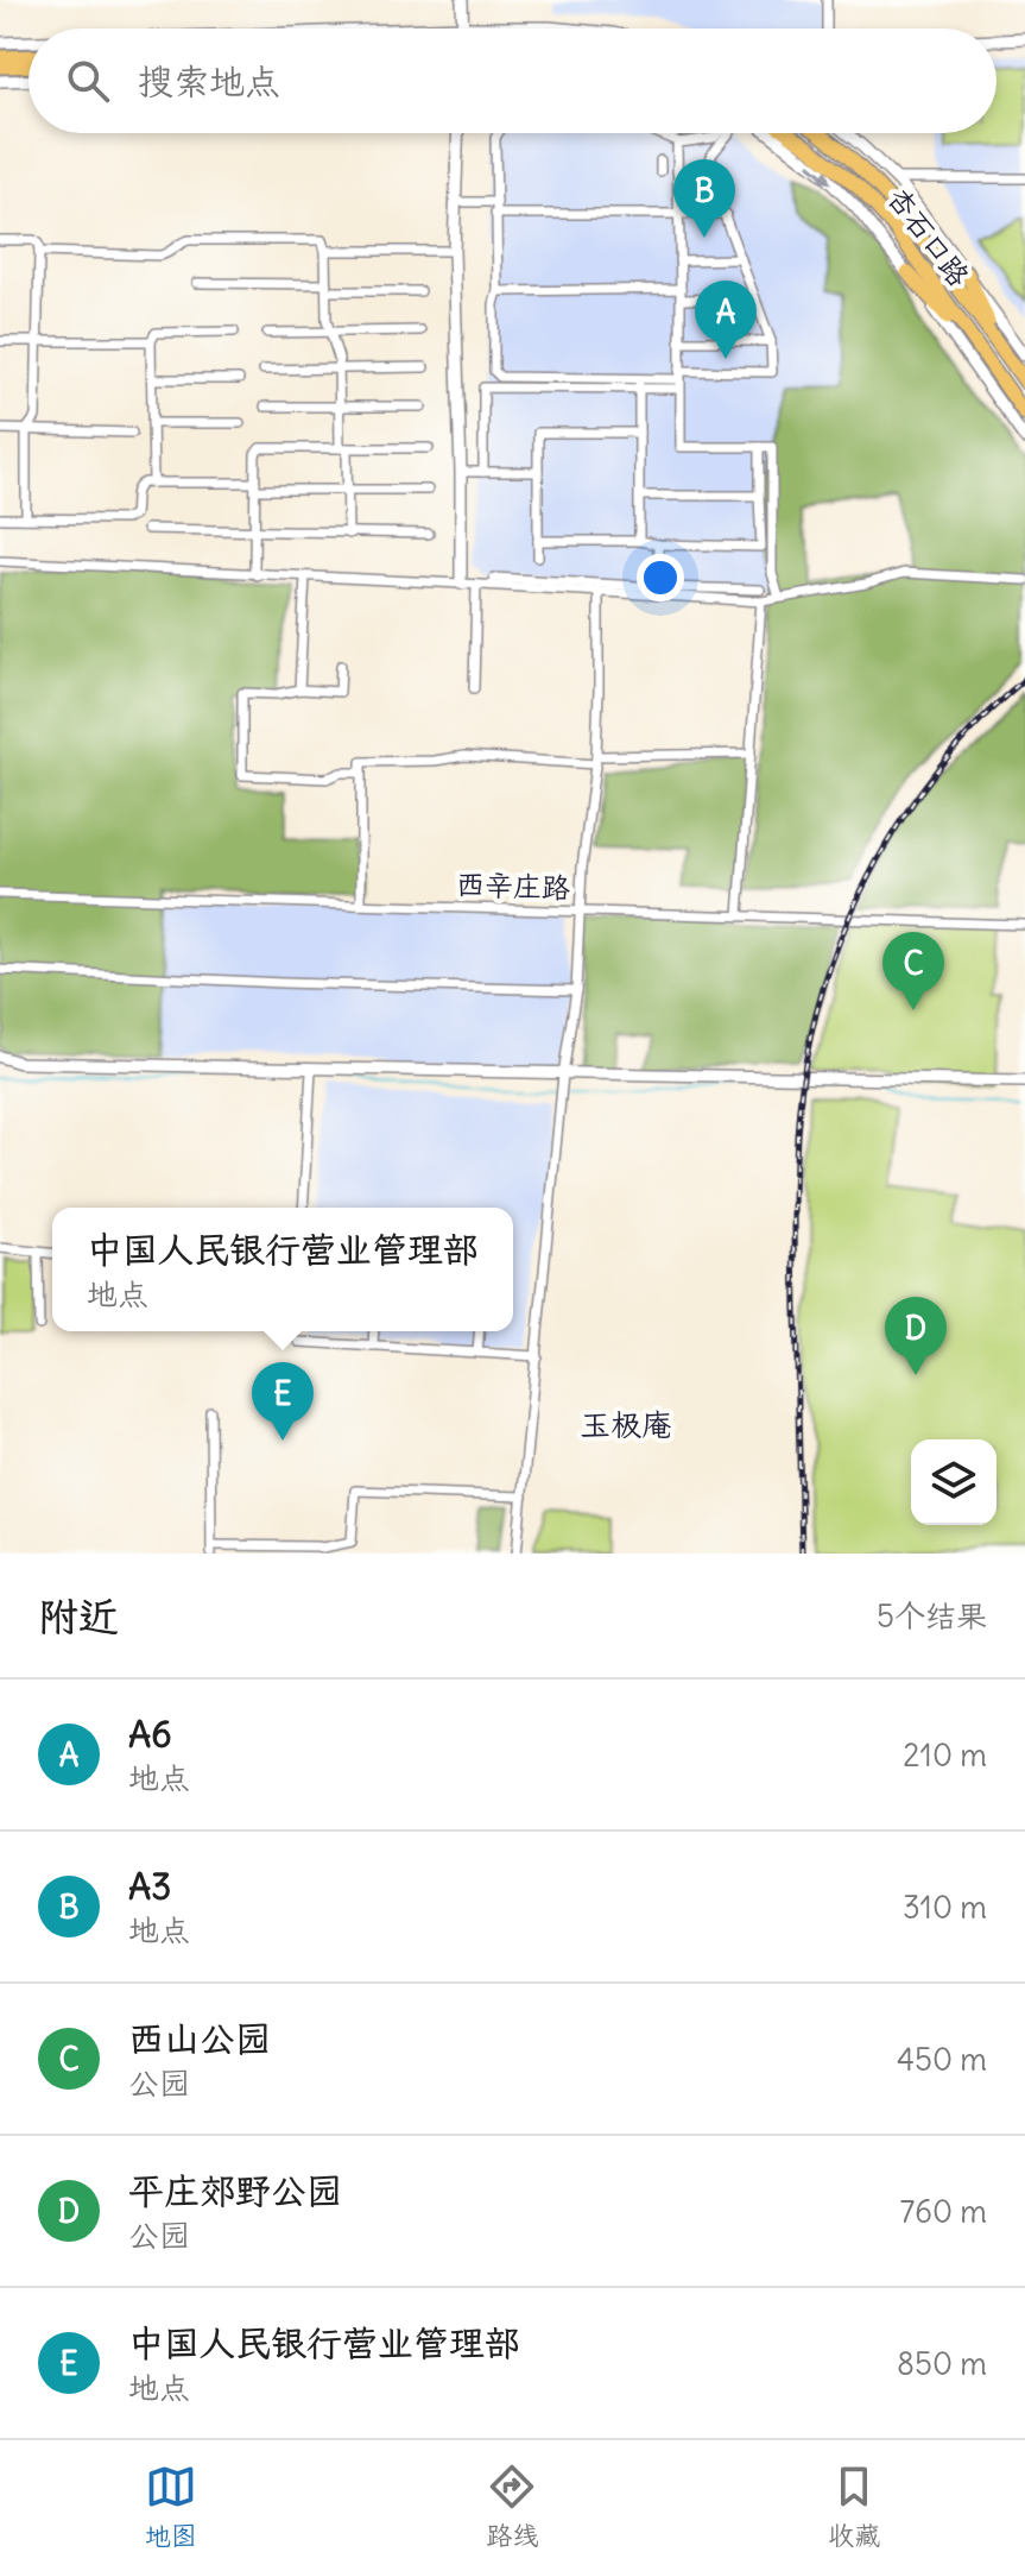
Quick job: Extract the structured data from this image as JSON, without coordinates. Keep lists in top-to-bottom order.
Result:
{
  "streets": {
    "main road": ["杏石口路"],
    "street": ["西辛庄路"]
  },
  "districts": ["玉极庵"],
  "page": {
    "search": "搜索地点",
    "pins": [
      "B",
      "A",
      "C",
      "D",
      "E"
    ],
    "popup": ["中国人民银行营业管理部", "地点"],
    "heading": ["附近", "5个结果"],
    "list": [
      {
        "mark": "A",
        "name": "A6",
        "note": "地点",
        "value": "210 m"
      },
      {
        "mark": "B",
        "name": "A3",
        "note": "地点",
        "value": "310 m"
      },
      {
        "mark": "C",
        "name": "西山公园",
        "note": "公园",
        "value": "450 m"
      },
      {
        "mark": "D",
        "name": "平庄郊野公园",
        "note": "公园",
        "value": "760 m"
      },
      {
        "mark": "E",
        "name": "中国人民银行营业管理部",
        "note": "地点",
        "value": "850 m"
      }
    ],
    "nav": ["地图", "路线", "收藏"]
  }
}
